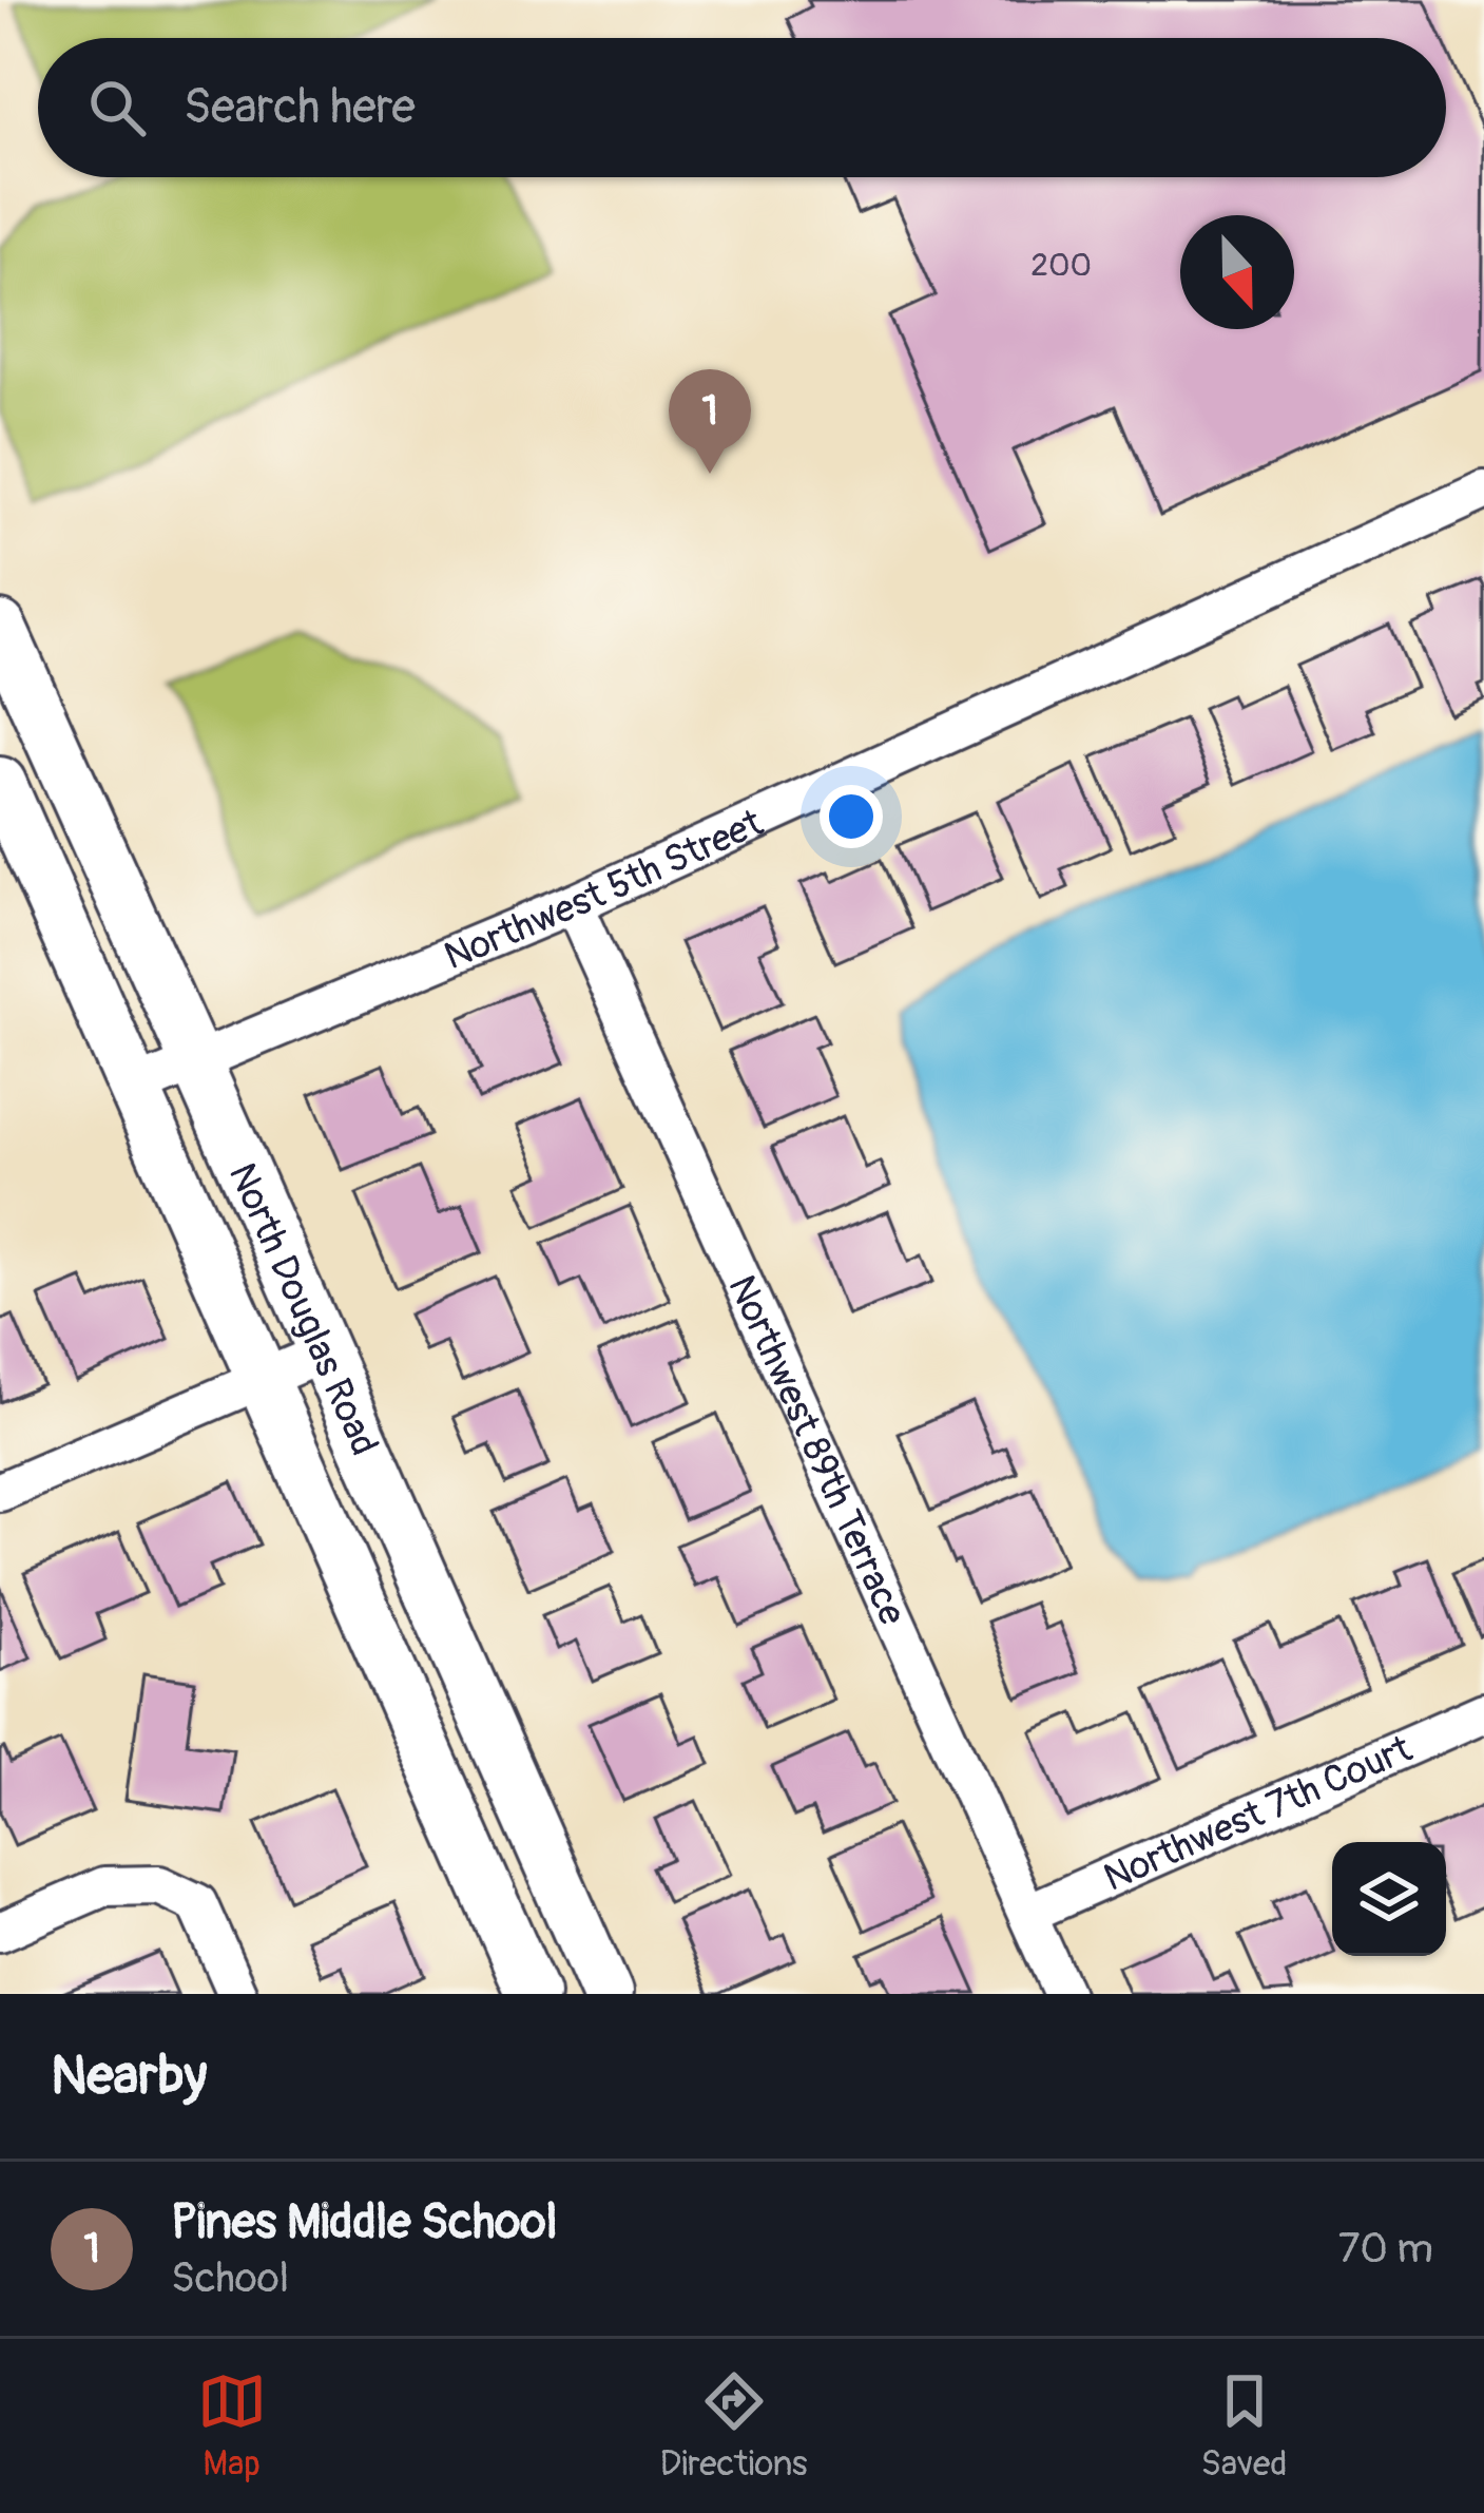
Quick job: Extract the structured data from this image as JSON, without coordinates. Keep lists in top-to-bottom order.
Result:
{
  "streets": {
    "main road": ["North Douglas Road"],
    "street": ["Northwest 5th Street", "Northwest 89th Terrace", "Northwest 7th Court"]
  },
  "crossings": [
    ["Northwest 5th Street", "North Douglas Road"],
    ["Northwest 5th Street", "Northwest 89th Terrace"],
    ["Northwest 89th Terrace", "Northwest 7th Court"]
  ],
  "house_numbers": ["200"],
  "north": "bottom",
  "page": {
    "search": "Search here",
    "pins": "1",
    "heading": "Nearby",
    "list": [
      {
        "mark": "1",
        "name": "Pines Middle School",
        "note": "School",
        "value": "70 m"
      }
    ],
    "nav": ["Map", "Directions", "Saved"]
  }
}
